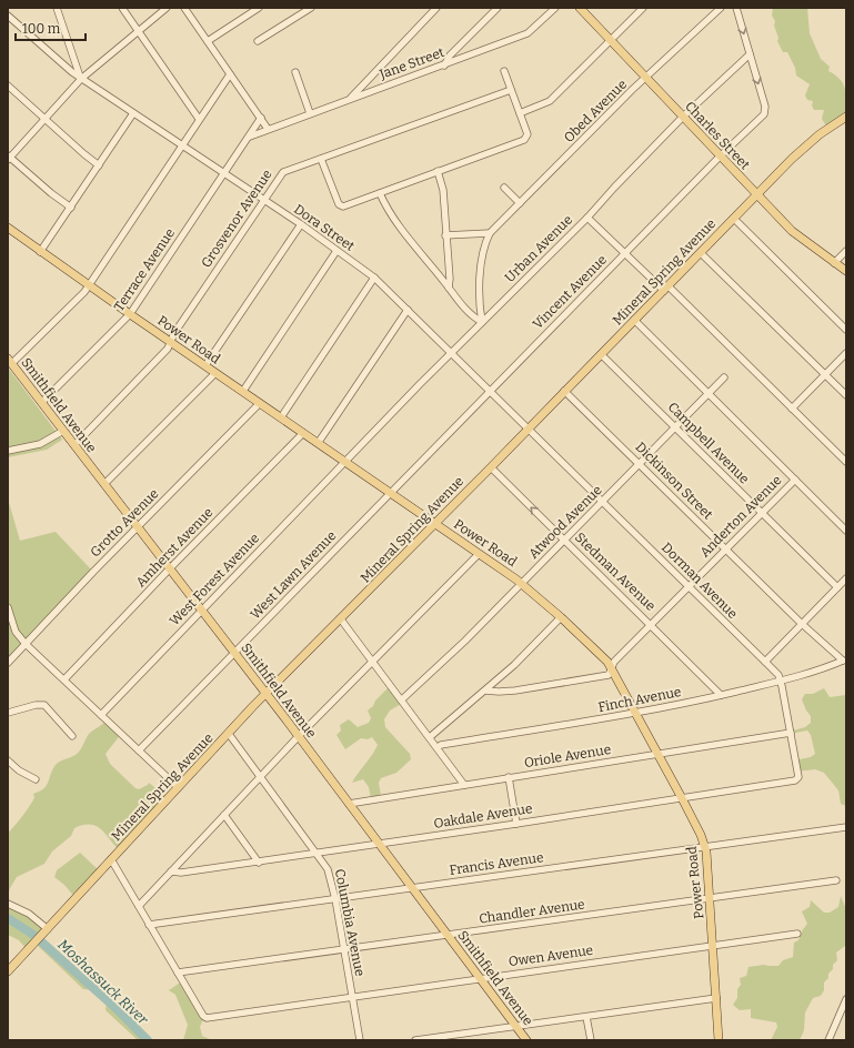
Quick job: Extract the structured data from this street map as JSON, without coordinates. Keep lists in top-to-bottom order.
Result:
{
  "streets": {
    "main road": [
      "Charles Street",
      "Mineral Spring Avenue",
      "Power Road",
      "Smithfield Avenue"
    ],
    "street": [
      "Jane Street",
      "Obed Avenue",
      "Grosvenor Avenue",
      "Dora Street",
      "Urban Avenue",
      "Terrace Avenue",
      "Vincent Avenue",
      "Campbell Avenue",
      "Dickinson Street",
      "Anderton Avenue",
      "Atwood Avenue",
      "Grotto Avenue",
      "Amherst Avenue",
      "Stedman Avenue",
      "West Lawn Avenue",
      "West Forest Avenue",
      "Dorman Avenue",
      "Finch Avenue",
      "Oriole Avenue",
      "Oakdale Avenue",
      "Francis Avenue",
      "Chandler Avenue",
      "Columbia Avenue",
      "Owen Avenue"
    ]
  },
  "crossings": [
    ["Obed Avenue", "Charles Street"],
    ["Obed Avenue", "Urban Avenue"],
    ["Charles Street", "Urban Avenue"],
    ["Charles Street", "Mineral Spring Avenue"],
    ["Charles Street", "Vincent Avenue"],
    ["Grosvenor Avenue", "Dora Street"],
    ["Grosvenor Avenue", "Power Road"],
    ["Grosvenor Avenue", "Smithfield Avenue"],
    ["Dora Street", "Urban Avenue"],
    ["Dora Street", "Terrace Avenue"],
    ["Dora Street", "Mineral Spring Avenue"],
    ["Dora Street", "Vincent Avenue"],
    ["Dora Street", "Dorman Avenue"],
    ["Urban Avenue", "Vincent Avenue"],
    ["Urban Avenue", "Power Road"],
    ["Urban Avenue", "West Forest Avenue"],
    ["Terrace Avenue", "Power Road"],
    ["Terrace Avenue", "Smithfield Avenue"],
    ["Mineral Spring Avenue", "Power Road"],
    ["Mineral Spring Avenue", "Smithfield Avenue"],
    ["Mineral Spring Avenue", "Campbell Avenue"],
    ["Mineral Spring Avenue", "Dickinson Street"],
    ["Mineral Spring Avenue", "Stedman Avenue"],
    ["Mineral Spring Avenue", "Dorman Avenue"],
    ["Mineral Spring Avenue", "Columbia Avenue"],
    ["Vincent Avenue", "Power Road"],
    ["Vincent Avenue", "West Lawn Avenue"],
    ["Power Road", "Anderton Avenue"],
    ["Power Road", "Atwood Avenue"],
    ["Power Road", "Grotto Avenue"],
    ["Power Road", "Amherst Avenue"],
    ["Power Road", "West Lawn Avenue"],
    ["Power Road", "West Forest Avenue"],
    ["Power Road", "Finch Avenue"],
    ["Power Road", "Oriole Avenue"],
    ["Power Road", "Oakdale Avenue"],
    ["Power Road", "Francis Avenue"],
    ["Power Road", "Chandler Avenue"],
    ["Power Road", "Owen Avenue"],
    ["Smithfield Avenue", "Grotto Avenue"],
    ["Smithfield Avenue", "Amherst Avenue"],
    ["Smithfield Avenue", "West Lawn Avenue"],
    ["Smithfield Avenue", "West Forest Avenue"],
    ["Smithfield Avenue", "Oriole Avenue"],
    ["Smithfield Avenue", "Oakdale Avenue"],
    ["Smithfield Avenue", "Francis Avenue"],
    ["Smithfield Avenue", "Chandler Avenue"],
    ["Smithfield Avenue", "Owen Avenue"],
    ["Campbell Avenue", "Anderton Avenue"],
    ["Campbell Avenue", "Atwood Avenue"],
    ["Dickinson Street", "Anderton Avenue"],
    ["Dickinson Street", "Atwood Avenue"],
    ["Dickinson Street", "Finch Avenue"],
    ["Anderton Avenue", "Stedman Avenue"],
    ["Anderton Avenue", "Dorman Avenue"],
    ["Atwood Avenue", "Stedman Avenue"],
    ["Atwood Avenue", "Dorman Avenue"],
    ["Stedman Avenue", "Finch Avenue"],
    ["Dorman Avenue", "Finch Avenue"],
    ["Dorman Avenue", "Oriole Avenue"],
    ["Dorman Avenue", "Oakdale Avenue"],
    ["Oakdale Avenue", "Columbia Avenue"],
    ["Francis Avenue", "Columbia Avenue"],
    ["Chandler Avenue", "Columbia Avenue"],
    ["Chandler Avenue", "Owen Avenue"],
    ["Columbia Avenue", "Owen Avenue"]
  ],
  "water": ["Moshassuck River"],
  "scale_bar": "100 m"
}
